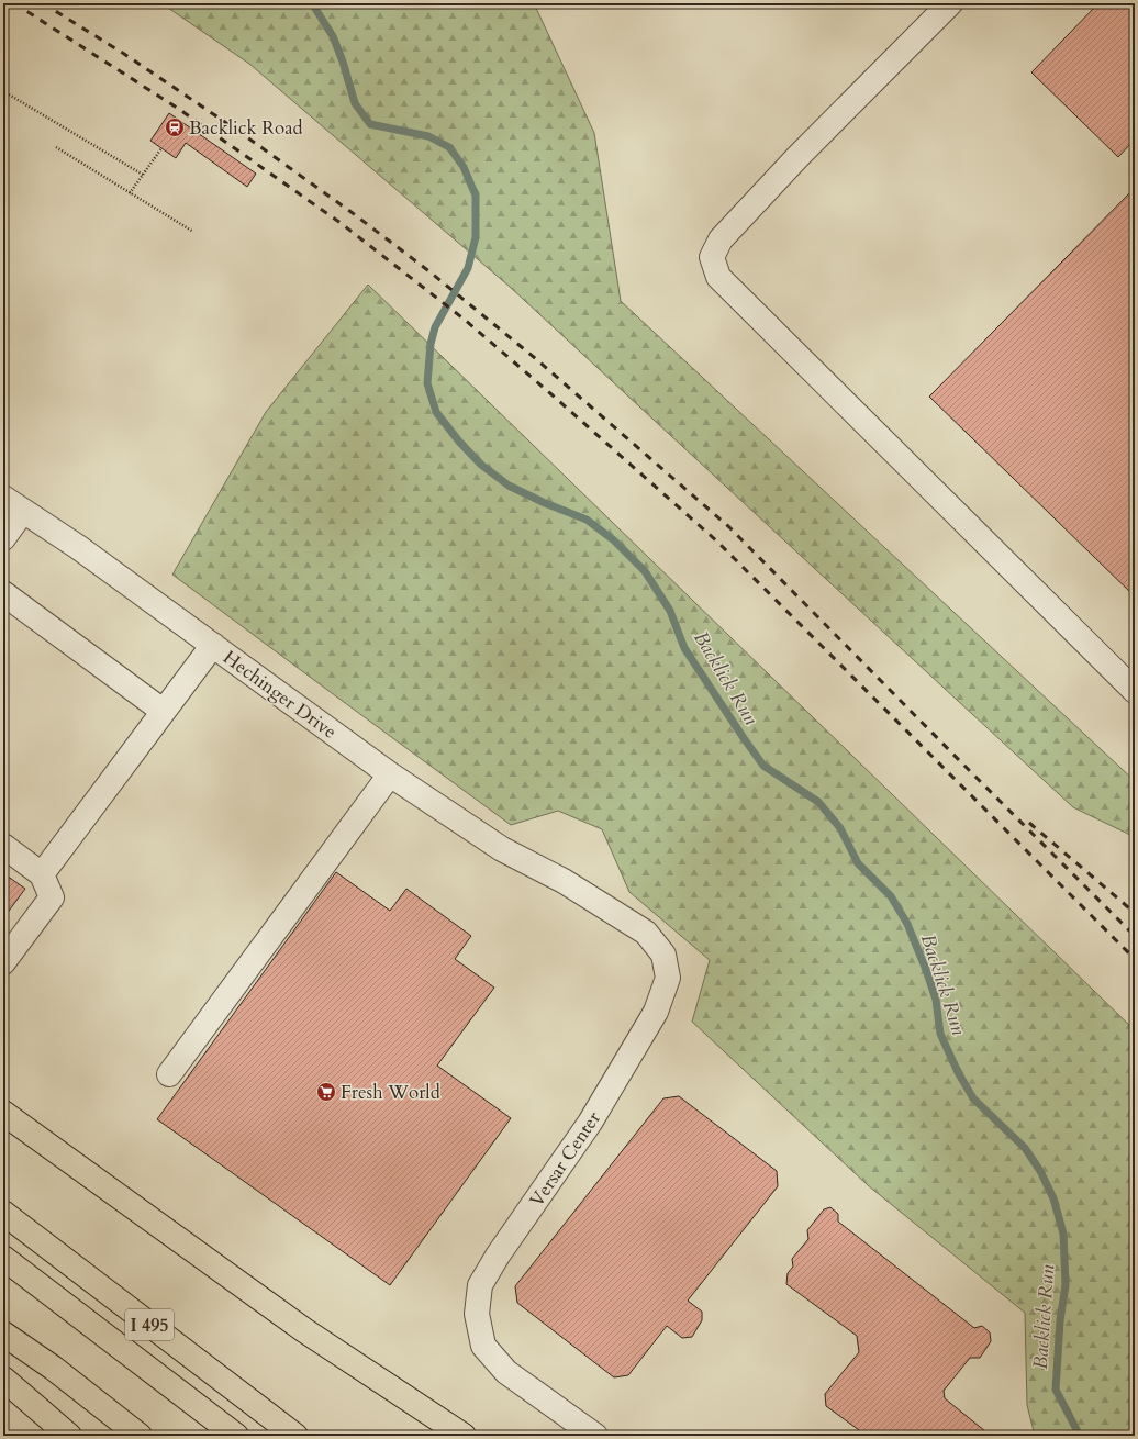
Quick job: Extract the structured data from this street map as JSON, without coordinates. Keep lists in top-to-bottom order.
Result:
{
  "streets": {
    "highway": ["I 495"],
    "street": ["Hechinger Drive", "Versar Center"]
  },
  "crossings": [
    ["Hechinger Drive", "Versar Center"]
  ],
  "water": ["Backlick Run"],
  "places": {
    "station": ["Backlick Road"],
    "supermarket": ["Fresh World"]
  }
}
